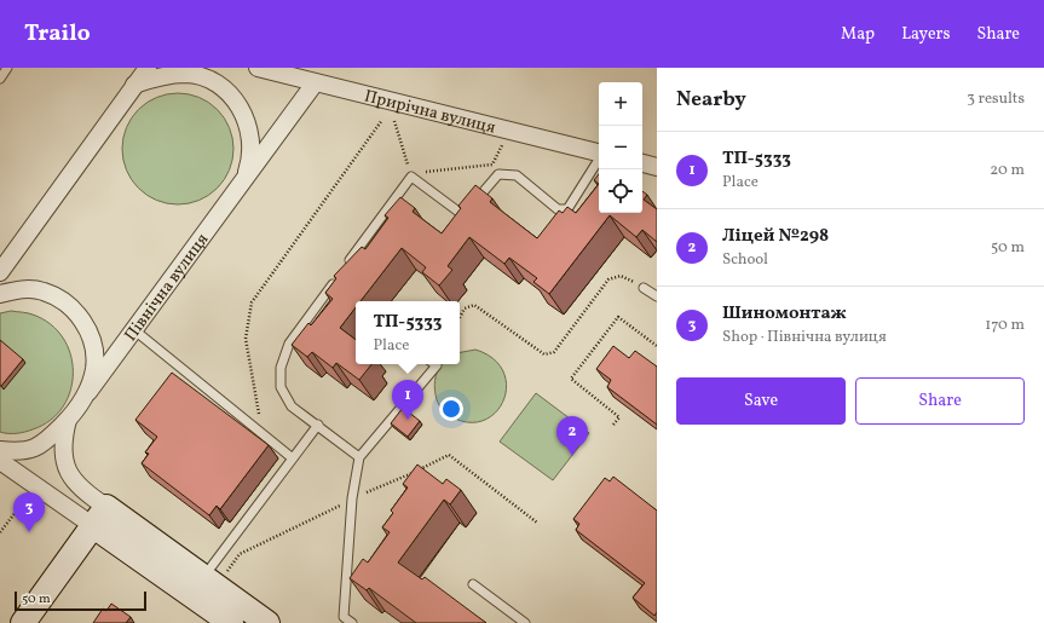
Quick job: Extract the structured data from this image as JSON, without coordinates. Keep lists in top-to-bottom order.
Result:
{
  "streets": {
    "street": ["Прирічна вулиця", "Північна вулиця"]
  },
  "crossings": [
    ["Прирічна вулиця", "Північна вулиця"]
  ],
  "scale_bar": "50 m",
  "page": {
    "header": "Trailo",
    "nav": ["Map", "Layers", "Share"],
    "heading": ["Nearby", "3 results"],
    "map_buttons": ["+", "−"],
    "list": [
      {
        "mark": "1",
        "name": "ТП-5333",
        "note": "Place",
        "value": "20 m"
      },
      {
        "mark": "2",
        "name": "Ліцей №298",
        "note": "School",
        "value": "50 m"
      },
      {
        "mark": "3",
        "name": "Шиномонтаж",
        "note": "Shop · Північна вулиця",
        "value": "170 m"
      }
    ],
    "popup": ["ТП-5333", "Place"],
    "buttons": ["Save", "Share"],
    "pins": ["1", "2", "3"],
    "scale": "50 m"
  }
}
